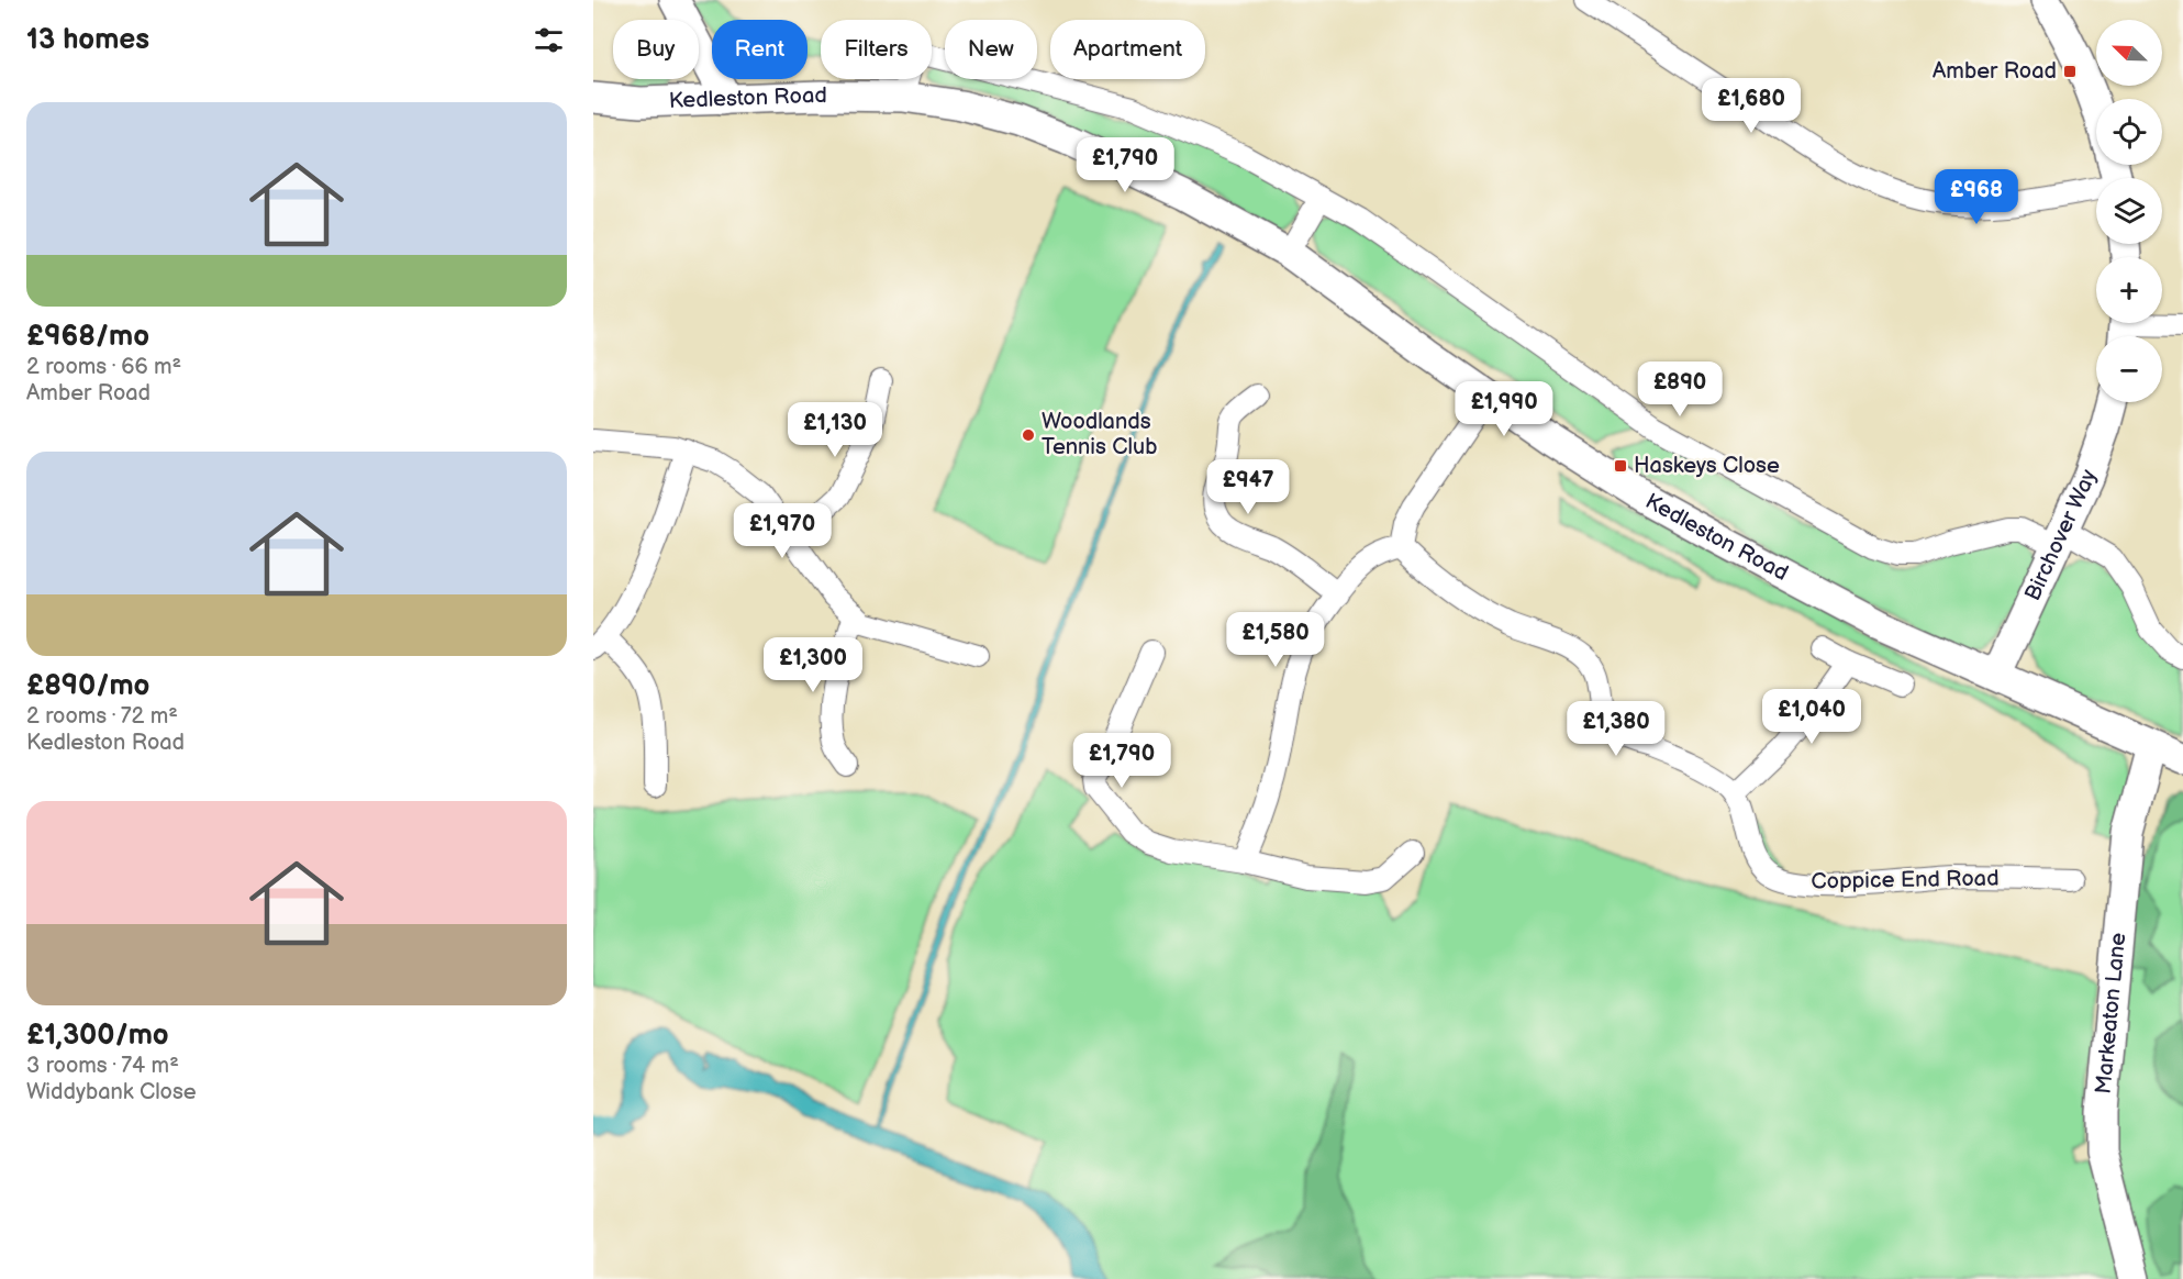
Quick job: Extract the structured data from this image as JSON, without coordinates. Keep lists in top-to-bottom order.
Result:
{
  "streets": {
    "street": [
      "Kedleston Road",
      "Birchover Way",
      "Coppice End Road",
      "Markeaton Lane"
    ]
  },
  "crossings": [
    ["Kedleston Road", "Birchover Way"],
    ["Kedleston Road", "Markeaton Lane"]
  ],
  "places": {
    "transit": ["Amber Road", "Haskeys Close"],
    "other": ["Woodlands Tennis Club"]
  },
  "north": "top left",
  "page": {
    "heading": "13 homes",
    "map_buttons": ["+", "−"],
    "chip": [
      "Buy",
      "Rent",
      "Filters",
      "New",
      "Apartment"
    ],
    "price": [
      "£1,680",
      "£1,790",
      "£968",
      "£890",
      "£1,990",
      "£1,130",
      "£947",
      "£1,970",
      "£1,580",
      "£1,300",
      "£1,040",
      "£1,380",
      "£1,790"
    ],
    "list": [
      {
        "name": "£968/mo",
        "note": "2 rooms · 66 m² · Amber Road"
      },
      {
        "name": "£890/mo",
        "note": "2 rooms · 72 m² · Kedleston Road"
      },
      {
        "name": "£1,300/mo",
        "note": "3 rooms · 74 m² · Widdybank Close"
      }
    ]
  }
}
